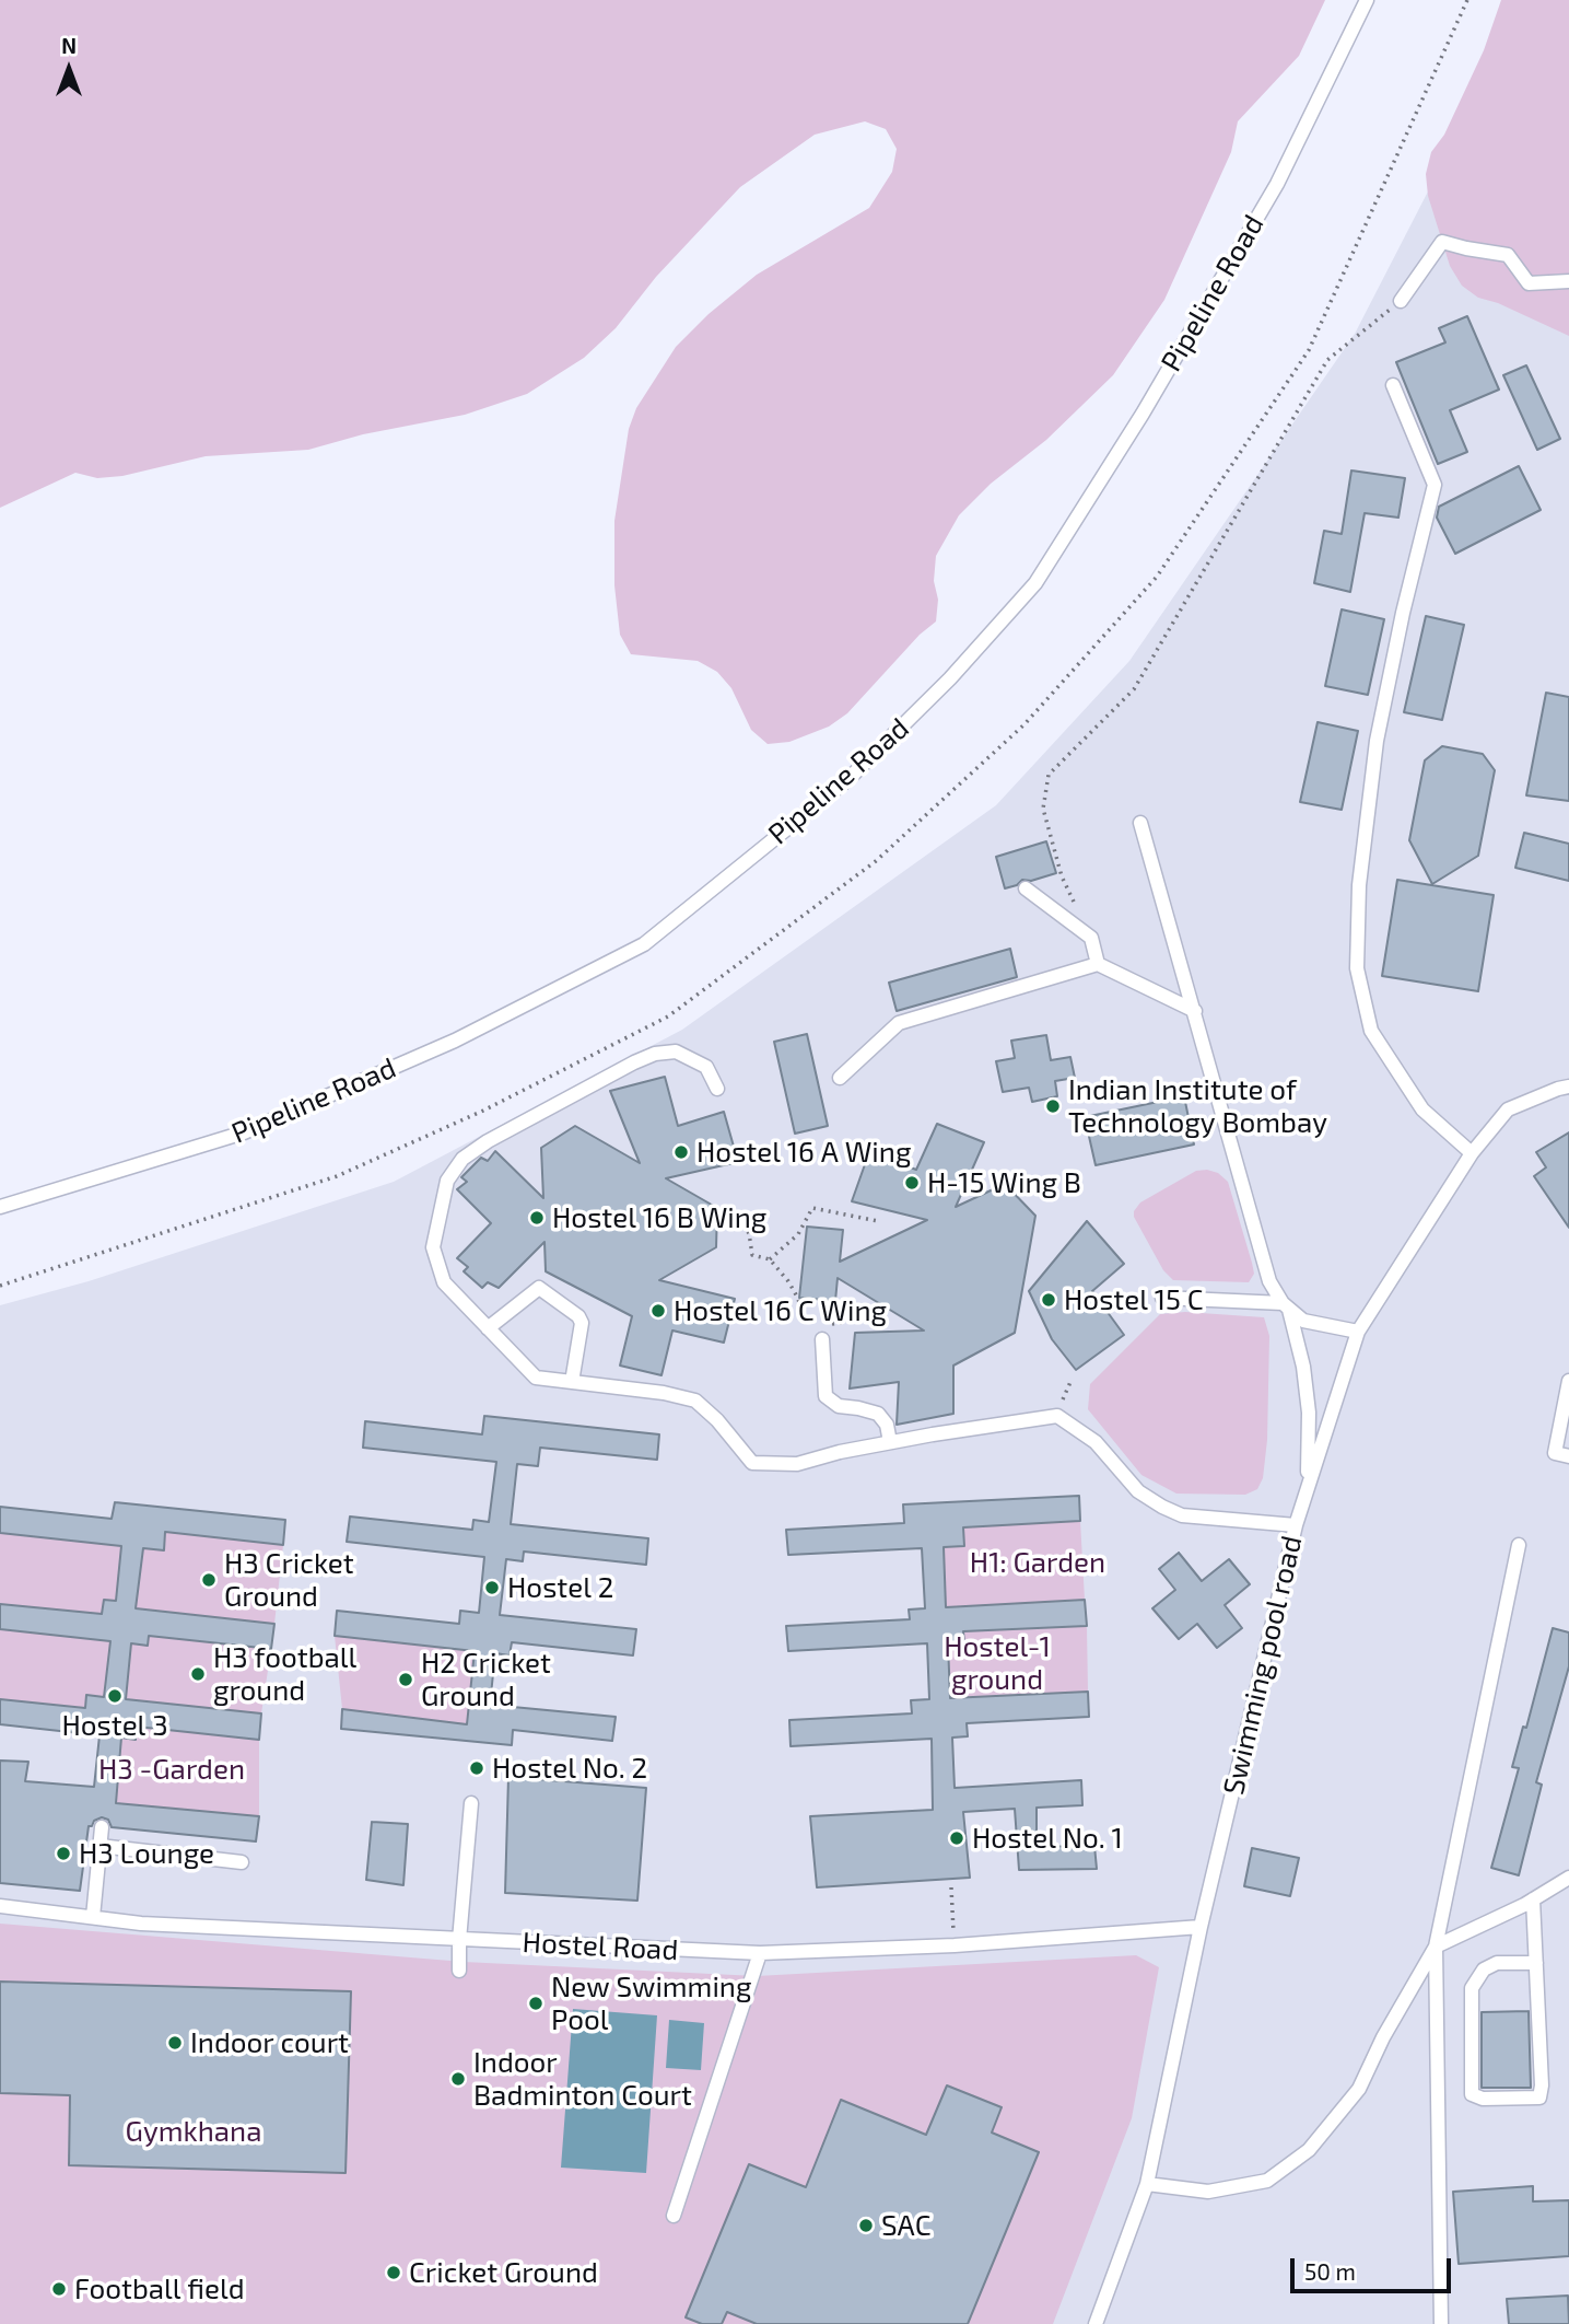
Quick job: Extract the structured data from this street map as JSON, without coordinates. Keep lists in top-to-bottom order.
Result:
{
  "streets": {
    "lane": ["Pipeline Road", "Swimming pool road", "Hostel Road"]
  },
  "crossings": [
    ["Swimming pool road", "Hostel Road"]
  ],
  "parks": [
    "H1: Garden",
    "Hostel-1 ground",
    "H3 -Garden",
    "Gymkhana"
  ],
  "places": [
    "Indian Institute of Technology Bombay",
    "Hostel 16 A Wing",
    "H-15 Wing B",
    "Hostel 16 B Wing",
    "Hostel 15 C",
    "Hostel 16 C Wing",
    "H3 Cricket Ground",
    "Hostel 2",
    "H3 football ground",
    "H2 Cricket Ground",
    "Hostel 3",
    "Hostel No. 2",
    "Hostel No. 1",
    "H3 Lounge",
    "New Swimming Pool",
    "Indoor court",
    "Indoor Badminton Court",
    "SAC",
    "Cricket Ground",
    "Football field"
  ],
  "scale_bar": "50 m",
  "north": "top"
}
